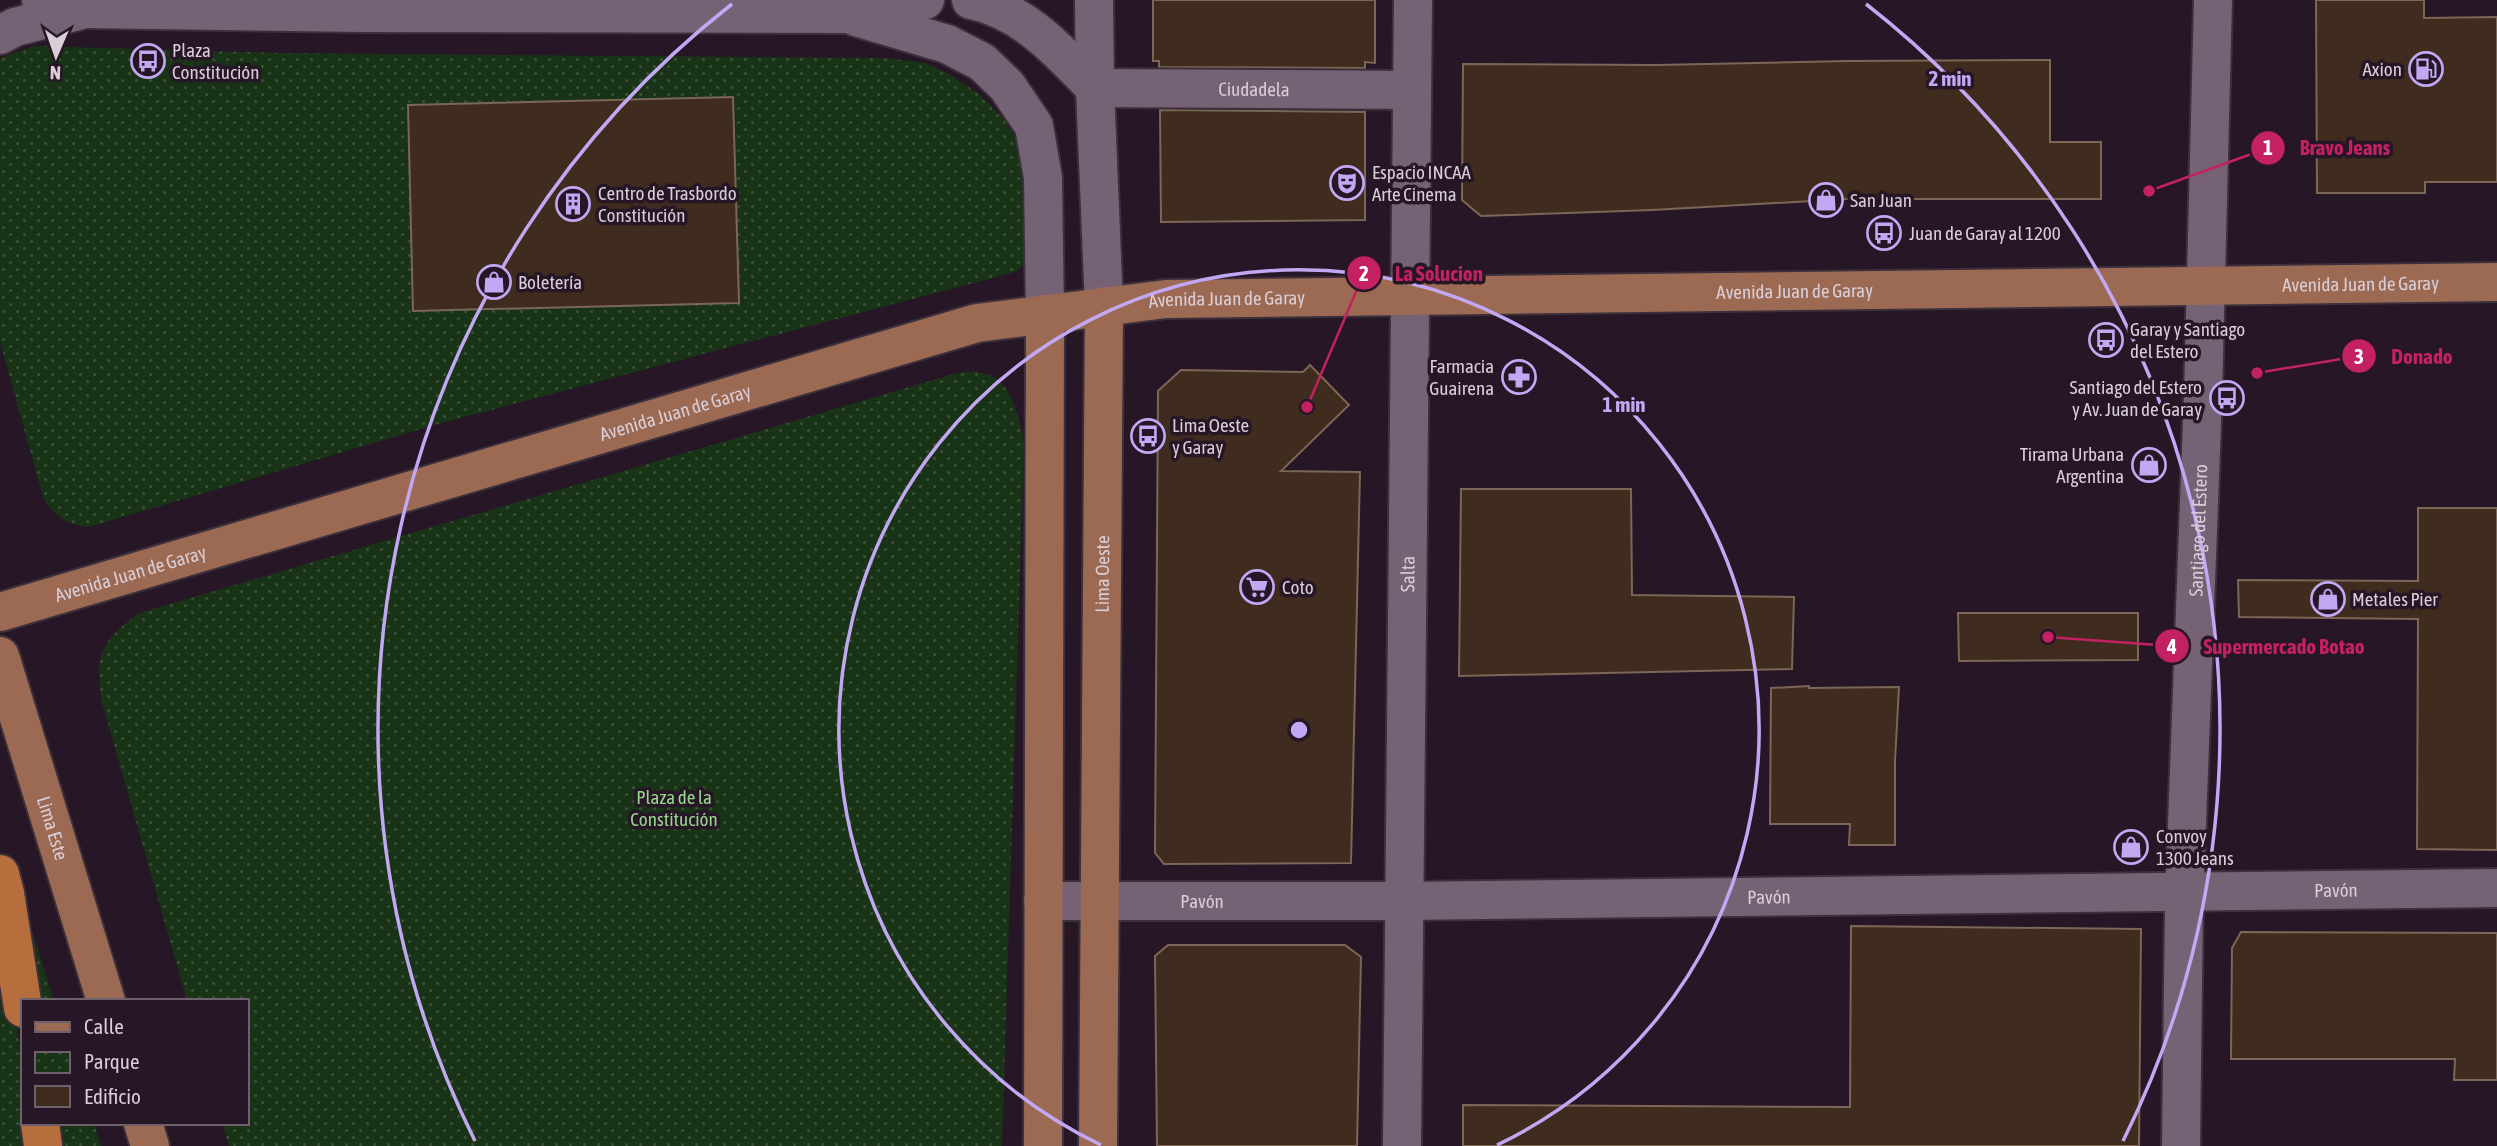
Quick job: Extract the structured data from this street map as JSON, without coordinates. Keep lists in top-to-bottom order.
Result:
{
  "streets": {
    "main road": ["Avenida Juan de Garay", "Lima Oeste", "Lima Este"],
    "street": [
      "Ciudadela",
      "Santiago del Estero",
      "Salta",
      "Pavón"
    ]
  },
  "crossings": [
    ["Ciudadela", "Lima Oeste"],
    ["Ciudadela", "Salta"],
    ["Avenida Juan de Garay", "Santiago del Estero"],
    ["Avenida Juan de Garay", "Lima Oeste"],
    ["Avenida Juan de Garay", "Salta"],
    ["Santiago del Estero", "Pavón"],
    ["Lima Oeste", "Pavón"],
    ["Salta", "Pavón"]
  ],
  "parks": ["Plaza de la Constitución"],
  "places": {
    "bus stop": [
      "Plaza Constitución",
      "Juan de Garay al 1200",
      "Garay y Santiago del Estero",
      "Santiago del Estero y Av. Juan de Garay",
      "Lima Oeste y Garay"
    ],
    "fuel station": ["Axion"],
    "theatre": ["Espacio INCAA Arte Cinema"],
    "other": [
      "Bravo Jeans",
      "Donado",
      "La Solucion",
      "Supermercado Botao"
    ],
    "shop": [
      "San Juan",
      "Boletería",
      "Tirama Urbana Argentina",
      "Metales Pier",
      "Convoy 1300 Jeans"
    ],
    "building": ["Centro de Trasbordo Constitución"],
    "pharmacy": ["Farmacia Guairena"],
    "supermarket": ["Coto"]
  },
  "legend": ["Calle", "Parque", "Edificio"],
  "north": "bottom",
  "rings": ["2 min", "1 min"]
}
